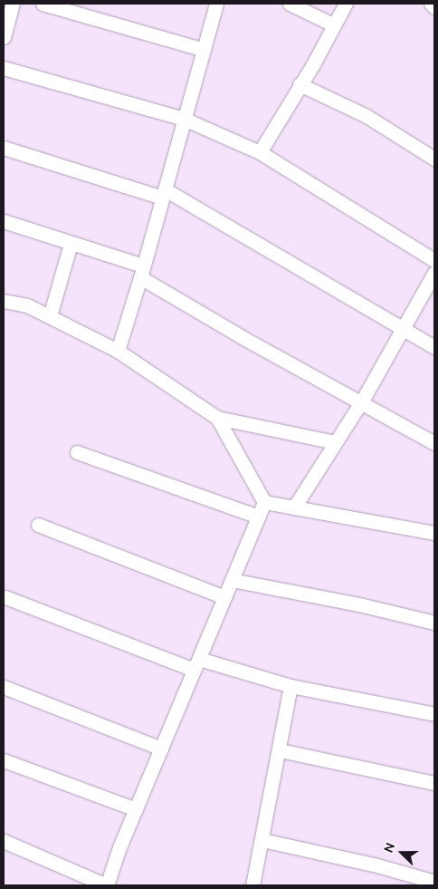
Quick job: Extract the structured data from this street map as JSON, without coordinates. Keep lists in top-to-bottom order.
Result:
{
  "north": "left"
}
